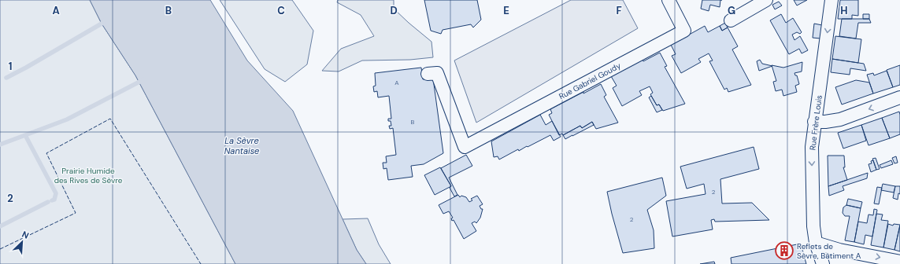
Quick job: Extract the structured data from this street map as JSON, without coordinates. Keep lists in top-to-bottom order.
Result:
{
  "streets": {
    "street": ["Rue Gabriel Goudy", "Rue Frère Louis"]
  },
  "one_way": ["Rue Frère Louis"],
  "water": ["La Sèvre Nantaise"],
  "parks": ["Prairie Humide des Rives de Sèvre"],
  "places": {
    "building": ["Reflets de Sèvre, Bâtiment A"]
  },
  "house_numbers": [
    "A",
    "B",
    "2",
    "2"
  ],
  "north": "top right",
  "grid": {
    "columns": [
      "A",
      "B",
      "C",
      "D",
      "E",
      "F",
      "G",
      "H"
    ],
    "rows": ["1", "2"]
  }
}
